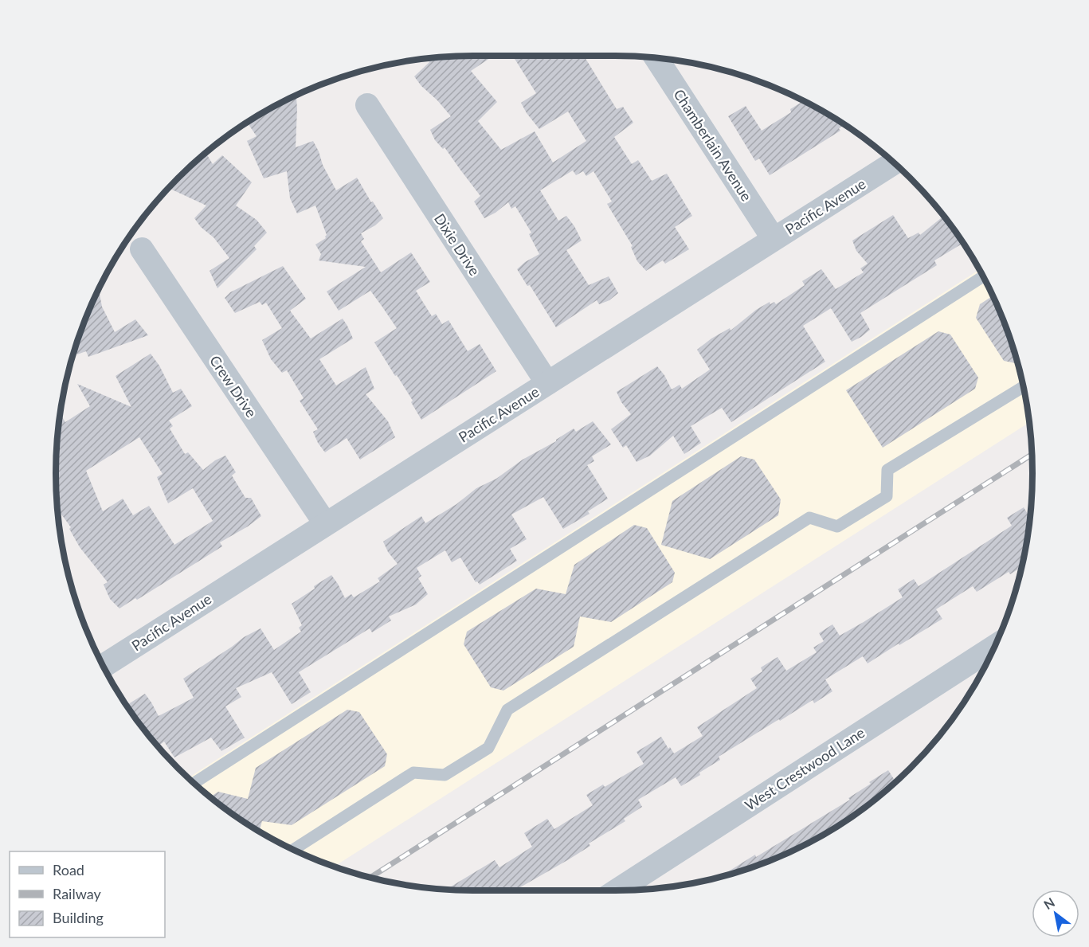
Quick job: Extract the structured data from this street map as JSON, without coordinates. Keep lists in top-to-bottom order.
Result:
{
  "streets": {
    "street": [
      "Chamberlain Avenue",
      "Pacific Avenue",
      "Dixie Drive",
      "Crew Drive",
      "West Crestwood Lane"
    ]
  },
  "crossings": [
    ["Chamberlain Avenue", "Pacific Avenue"],
    ["Pacific Avenue", "Dixie Drive"],
    ["Pacific Avenue", "Crew Drive"]
  ],
  "legend": ["Road", "Railway", "Building"],
  "north": "top left"
}
